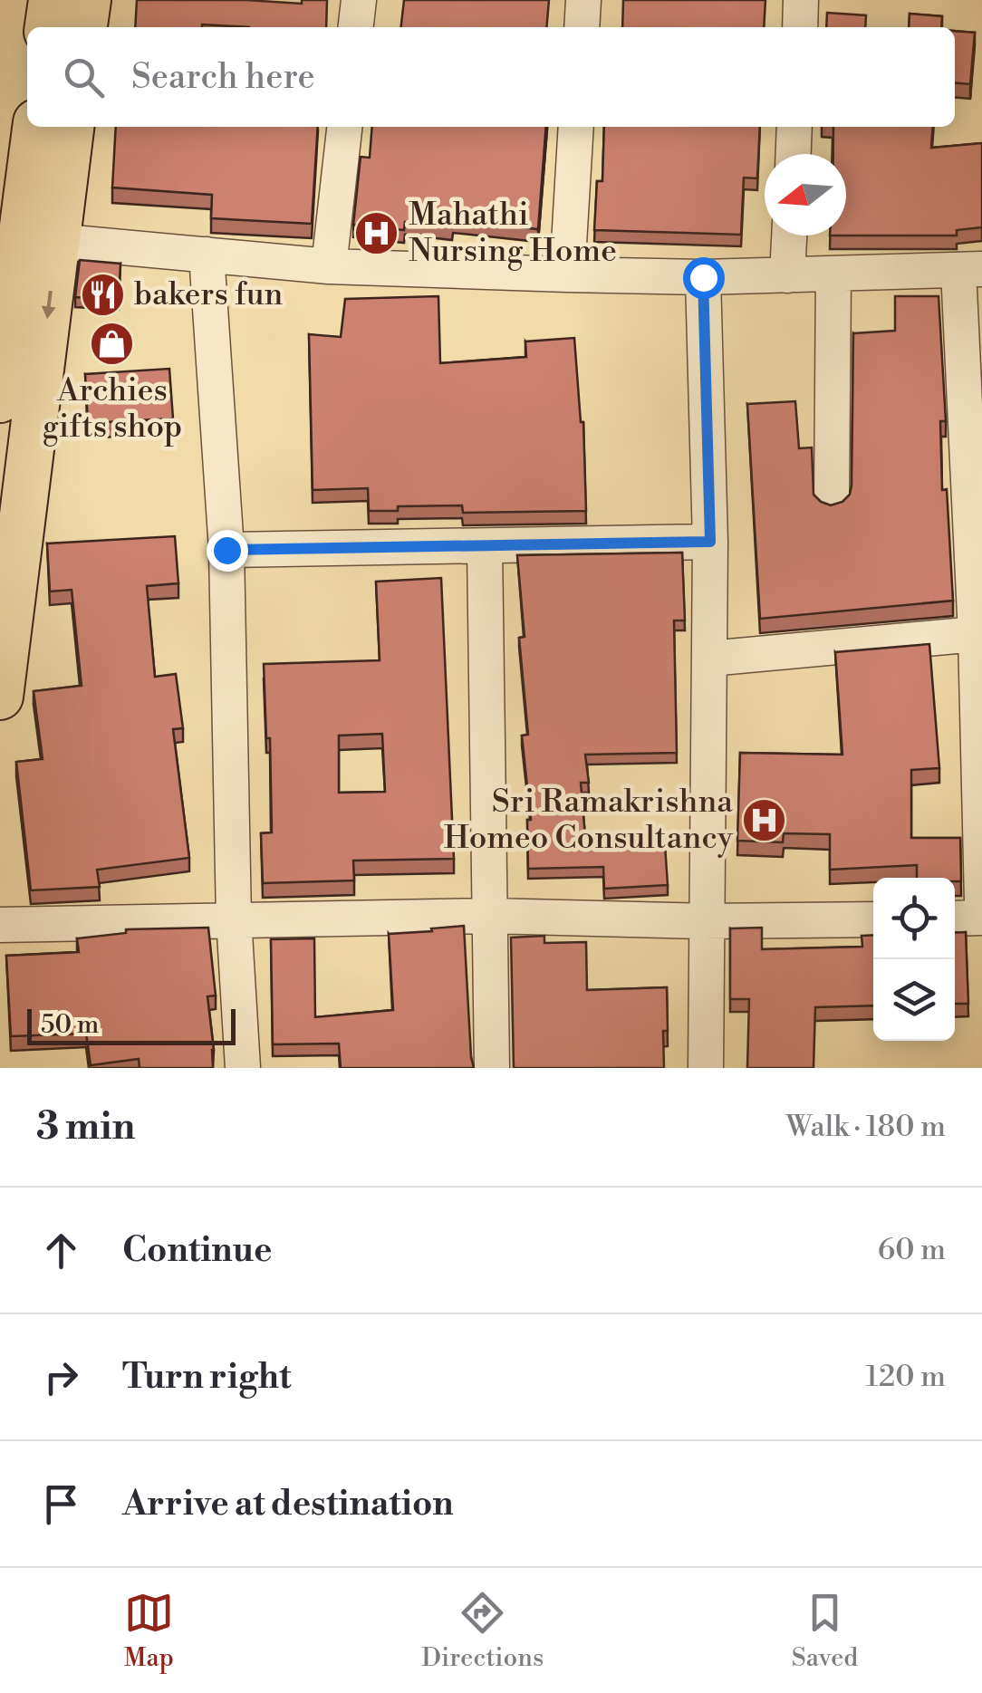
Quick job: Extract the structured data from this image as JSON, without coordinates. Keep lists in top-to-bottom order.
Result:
{
  "places": {
    "hospital": ["Mahathi Nursing Home", "Sri Ramakrishna Homeo Consultancy"],
    "restaurant": ["bakers fun"],
    "shop": ["Archies gifts shop"]
  },
  "scale_bar": "50 m",
  "north": "left",
  "page": {
    "search": "Search here",
    "scale": "50 m",
    "heading": ["3 min", "Walk · 180 m"],
    "list": [
      ["Continue", "60 m"],
      ["Turn right", "120 m"],
      "Arrive at destination"
    ],
    "nav": ["Map", "Directions", "Saved"]
  }
}
